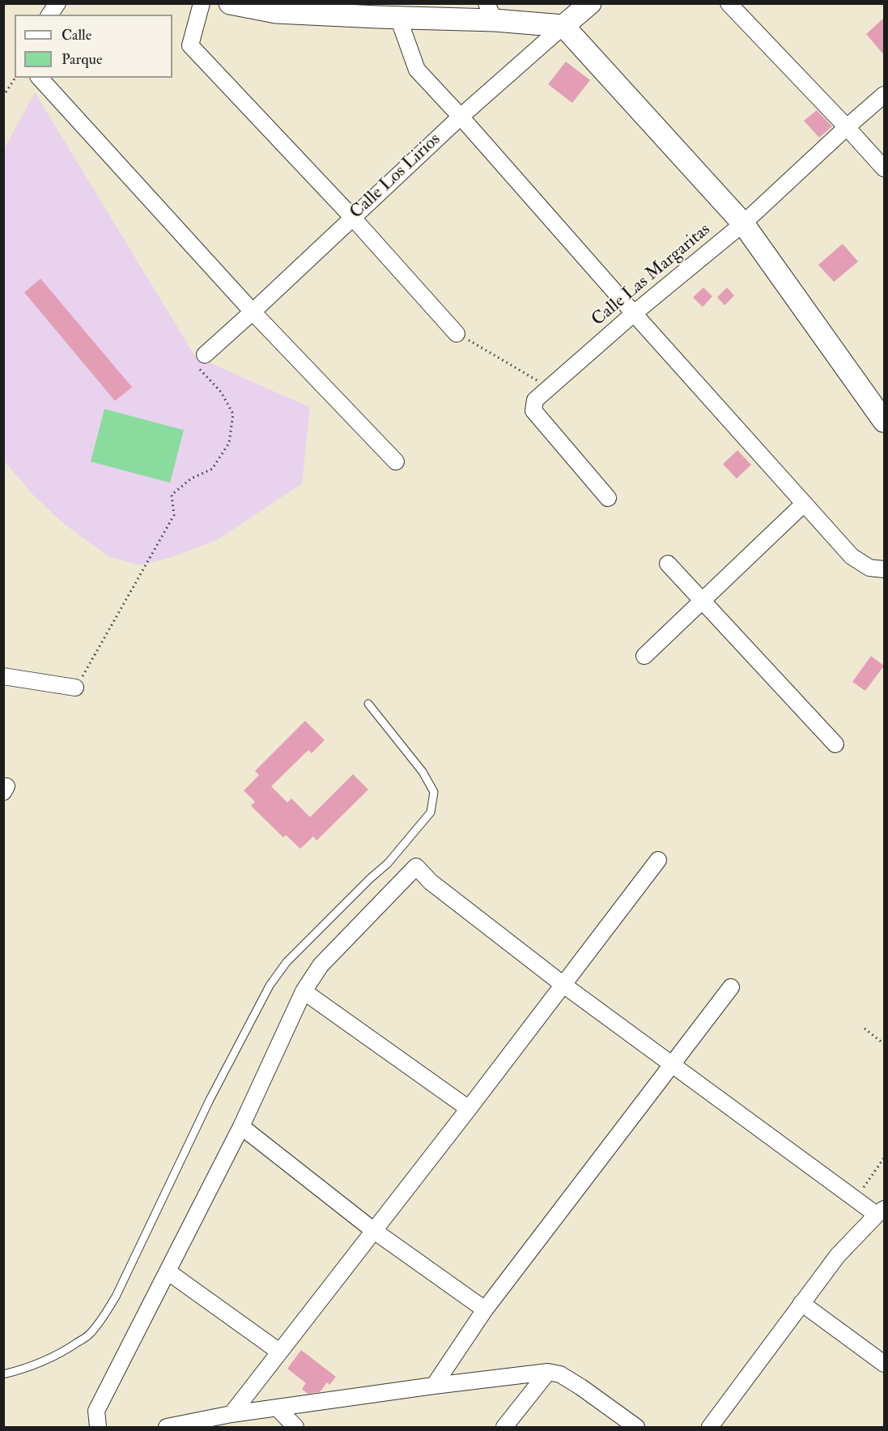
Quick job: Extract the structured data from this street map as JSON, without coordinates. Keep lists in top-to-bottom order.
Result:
{
  "streets": {
    "street": ["Calle Los Lirios", "Calle Las Margaritas"]
  },
  "legend": ["Calle", "Parque"]
}
